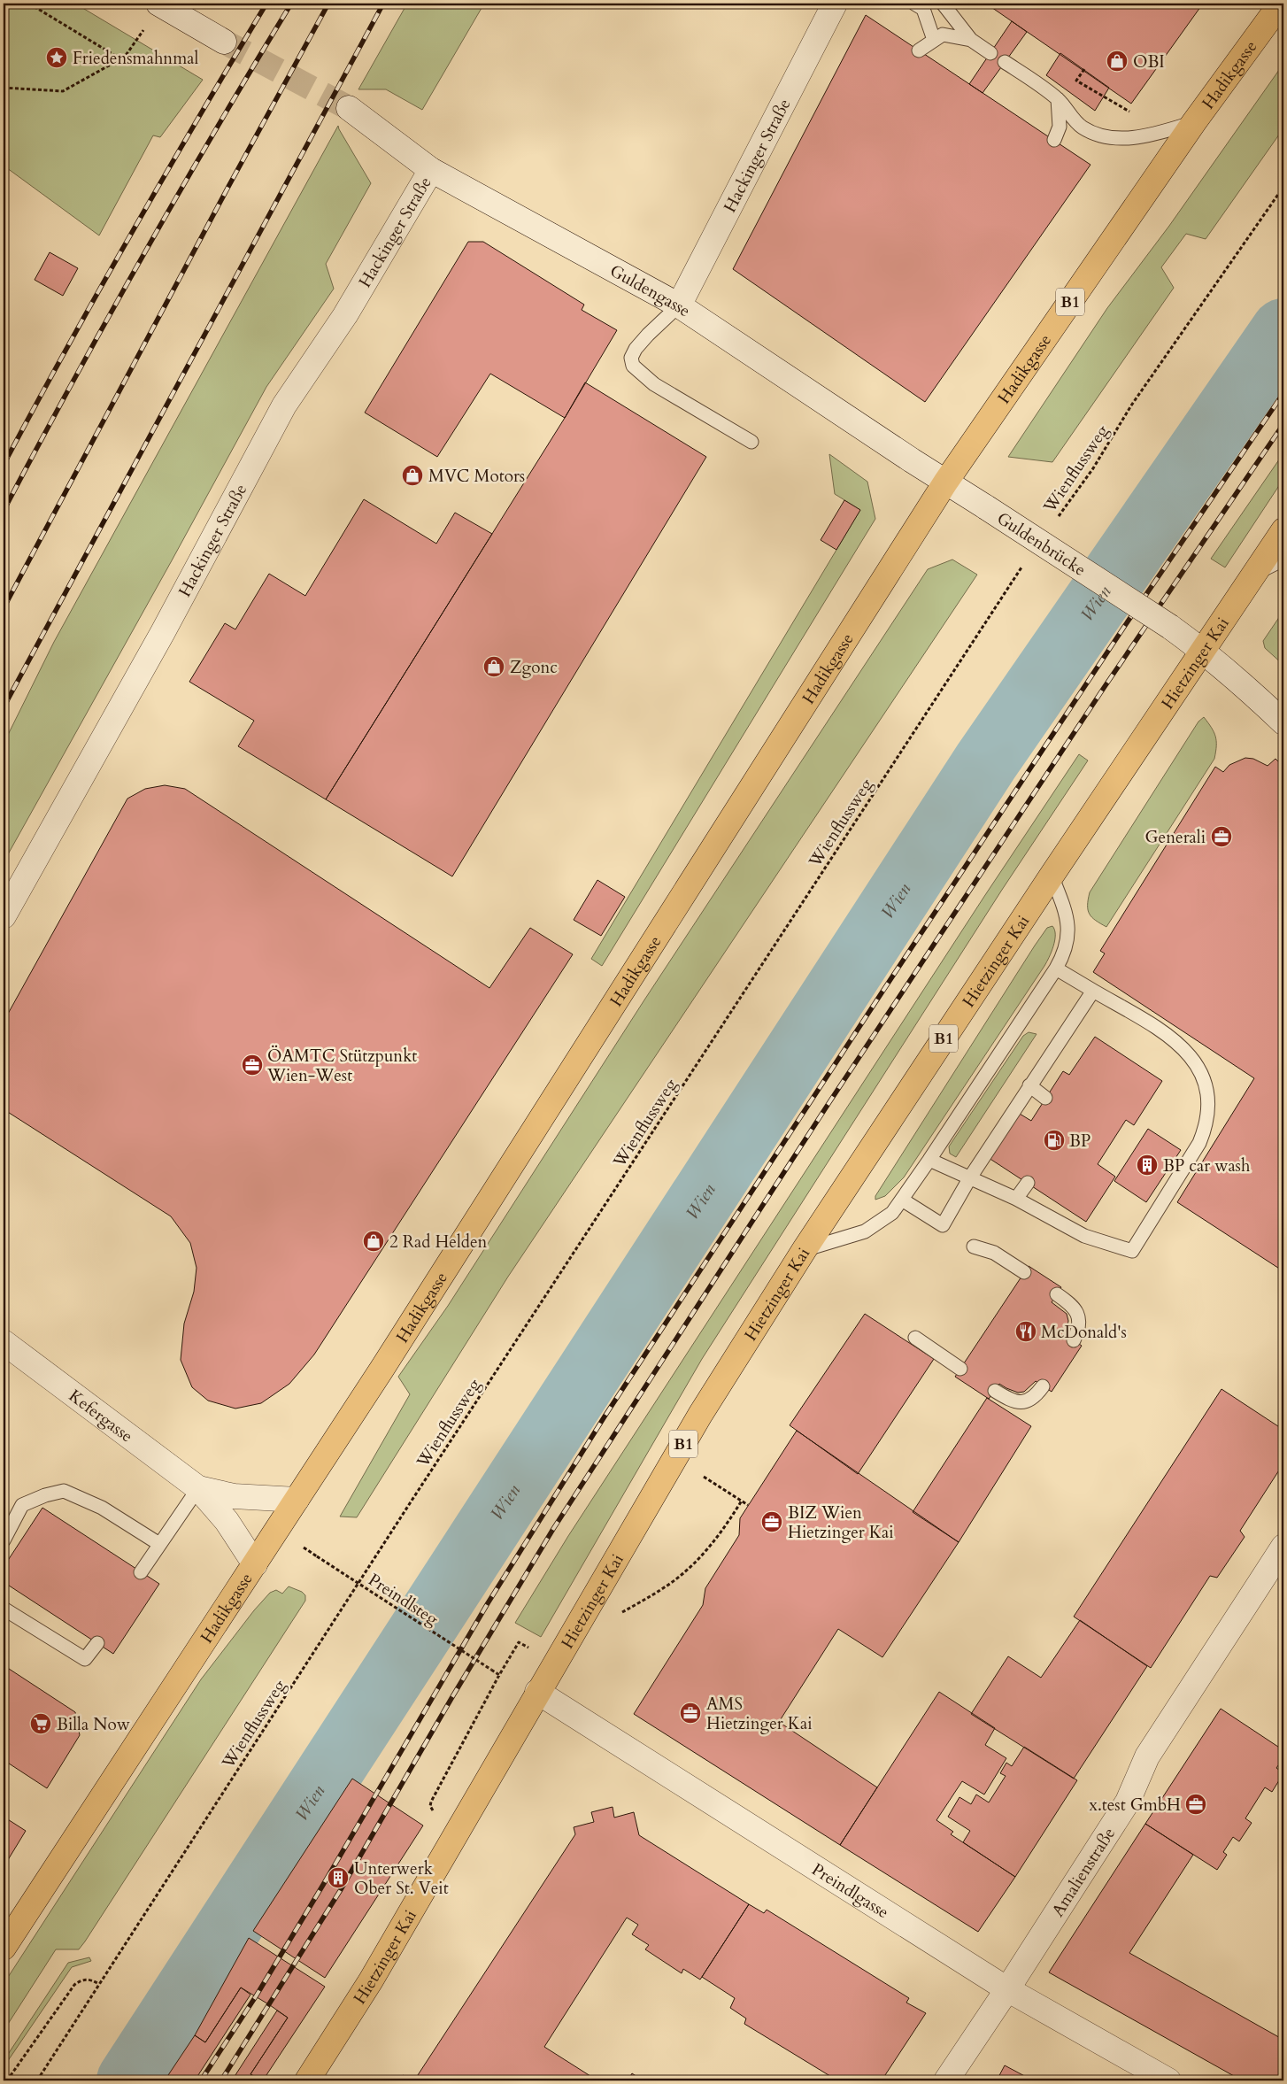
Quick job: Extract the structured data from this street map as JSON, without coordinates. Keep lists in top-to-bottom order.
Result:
{
  "streets": {
    "main road": ["Hadikgasse", "B1", "Hietzinger Kai"],
    "street": [
      "Hackinger Straße",
      "Guldengasse",
      "Guldenbrücke",
      "Kefergasse",
      "Amalienstraße",
      "Preindlgasse"
    ],
    "path": ["Wienflussweg", "Preindlsteg"]
  },
  "crossings": [
    ["Hadikgasse", "Guldengasse"],
    ["Hadikgasse", "Guldenbrücke"],
    ["Hadikgasse", "Kefergasse"],
    ["Hackinger Straße", "Guldengasse"],
    ["Guldengasse", "Guldenbrücke"],
    ["Guldenbrücke", "Hietzinger Kai"],
    ["Hietzinger Kai", "Preindlgasse"],
    ["Amalienstraße", "Preindlgasse"]
  ],
  "water": ["Wien"],
  "places": {
    "place": ["Friedensmahnmal"],
    "shop": [
      "OBI",
      "MVC Motors",
      "Zgonc",
      "2 Rad Helden"
    ],
    "office": [
      "Generali",
      "ÖAMTC Stützpunkt Wien-West",
      "BIZ Wien Hietzinger Kai",
      "AMS Hietzinger Kai",
      "x.test GmbH"
    ],
    "fuel station": ["BP"],
    "building": ["BP car wash", "Unterwerk Ober St. Veit"],
    "restaurant": ["McDonald's"],
    "supermarket": ["Billa Now"]
  }
}
